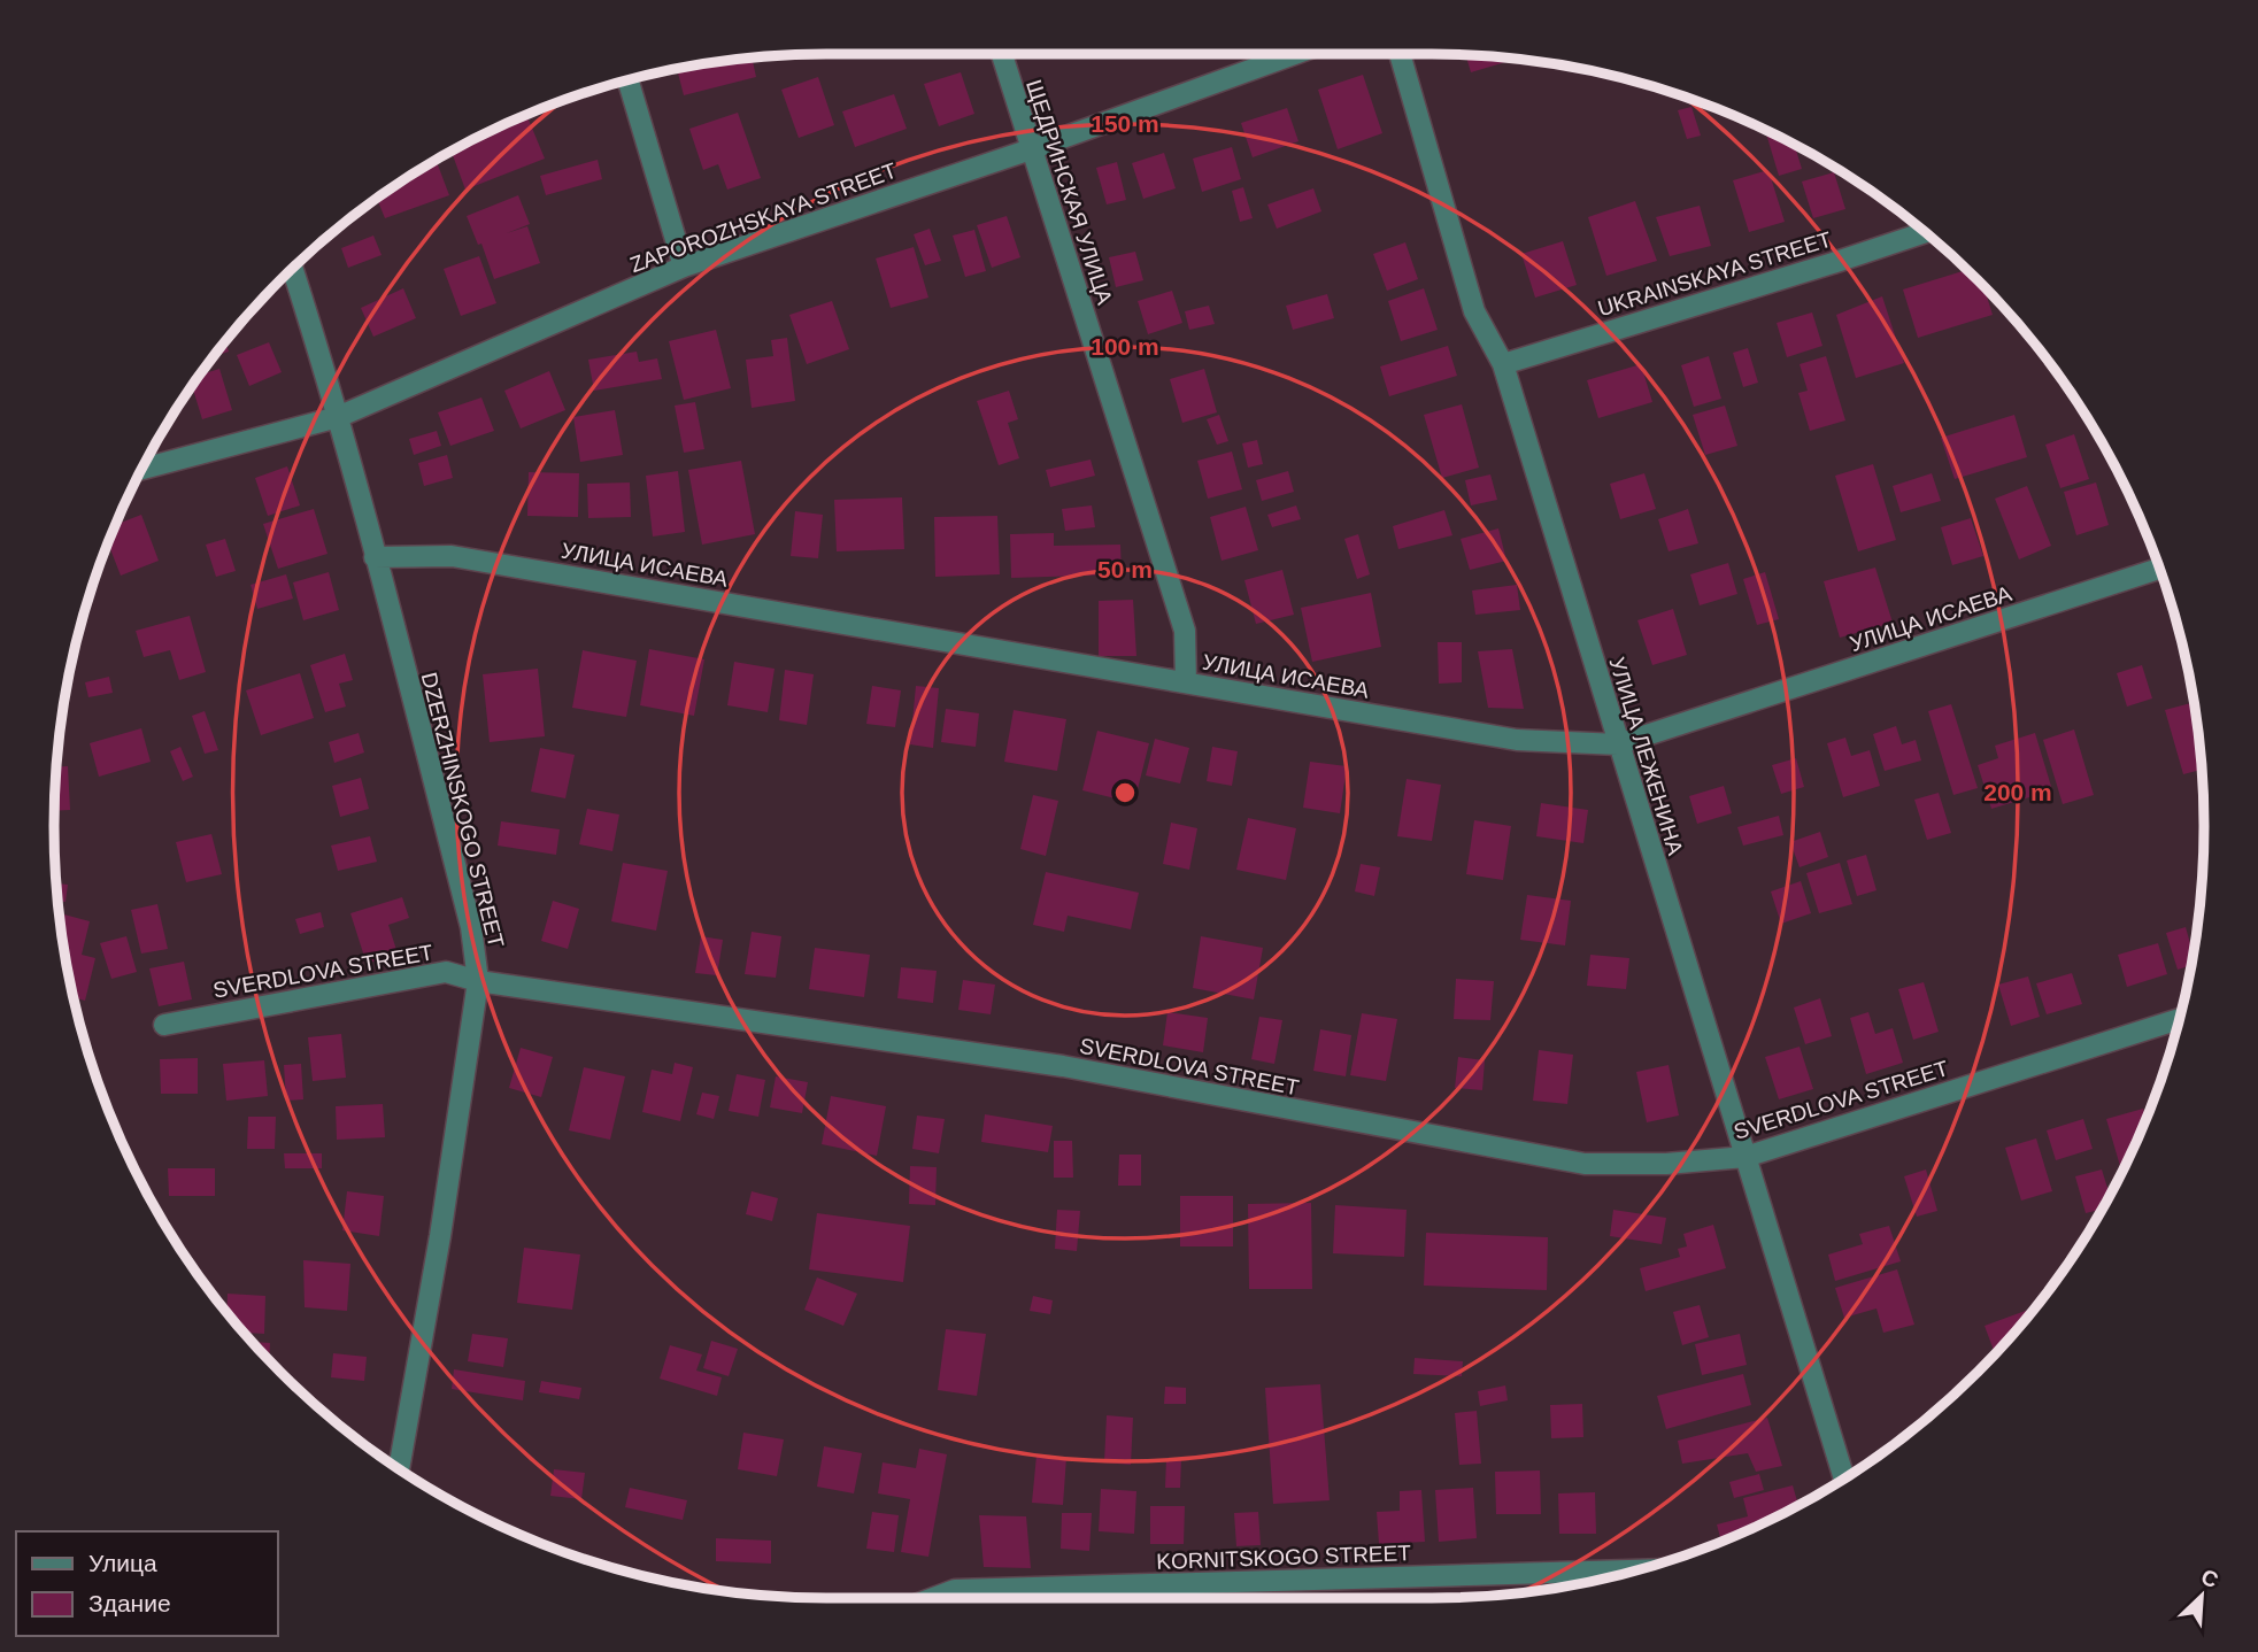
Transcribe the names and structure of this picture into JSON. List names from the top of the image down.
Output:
{
  "streets": {
    "street": [
      "ЩЕДРИНСКАЯ УЛИЦА",
      "ZAPOROZHSKAYA STREET",
      "UKRAINSKAYA STREET",
      "УЛИЦА ИСАЕВА",
      "УЛИЦА ЛЕЖЕНИНА",
      "DZERZHINSKOGO STREET",
      "SVERDLOVA STREET",
      "KORNITSKOGO STREET"
    ]
  },
  "crossings": [
    ["ЩЕДРИНСКАЯ УЛИЦА", "ZAPOROZHSKAYA STREET"],
    ["ЩЕДРИНСКАЯ УЛИЦА", "УЛИЦА ИСАЕВА"],
    ["ZAPOROZHSKAYA STREET", "DZERZHINSKOGO STREET"],
    ["UKRAINSKAYA STREET", "УЛИЦА ЛЕЖЕНИНА"],
    ["УЛИЦА ИСАЕВА", "УЛИЦА ЛЕЖЕНИНА"],
    ["УЛИЦА ИСАЕВА", "DZERZHINSKOGO STREET"],
    ["УЛИЦА ЛЕЖЕНИНА", "SVERDLOVA STREET"],
    ["DZERZHINSKOGO STREET", "SVERDLOVA STREET"]
  ],
  "legend": ["Улица", "Здание"],
  "north": "top right",
  "rings": [
    "150 m",
    "100 m",
    "50 m",
    "200 m"
  ]
}
